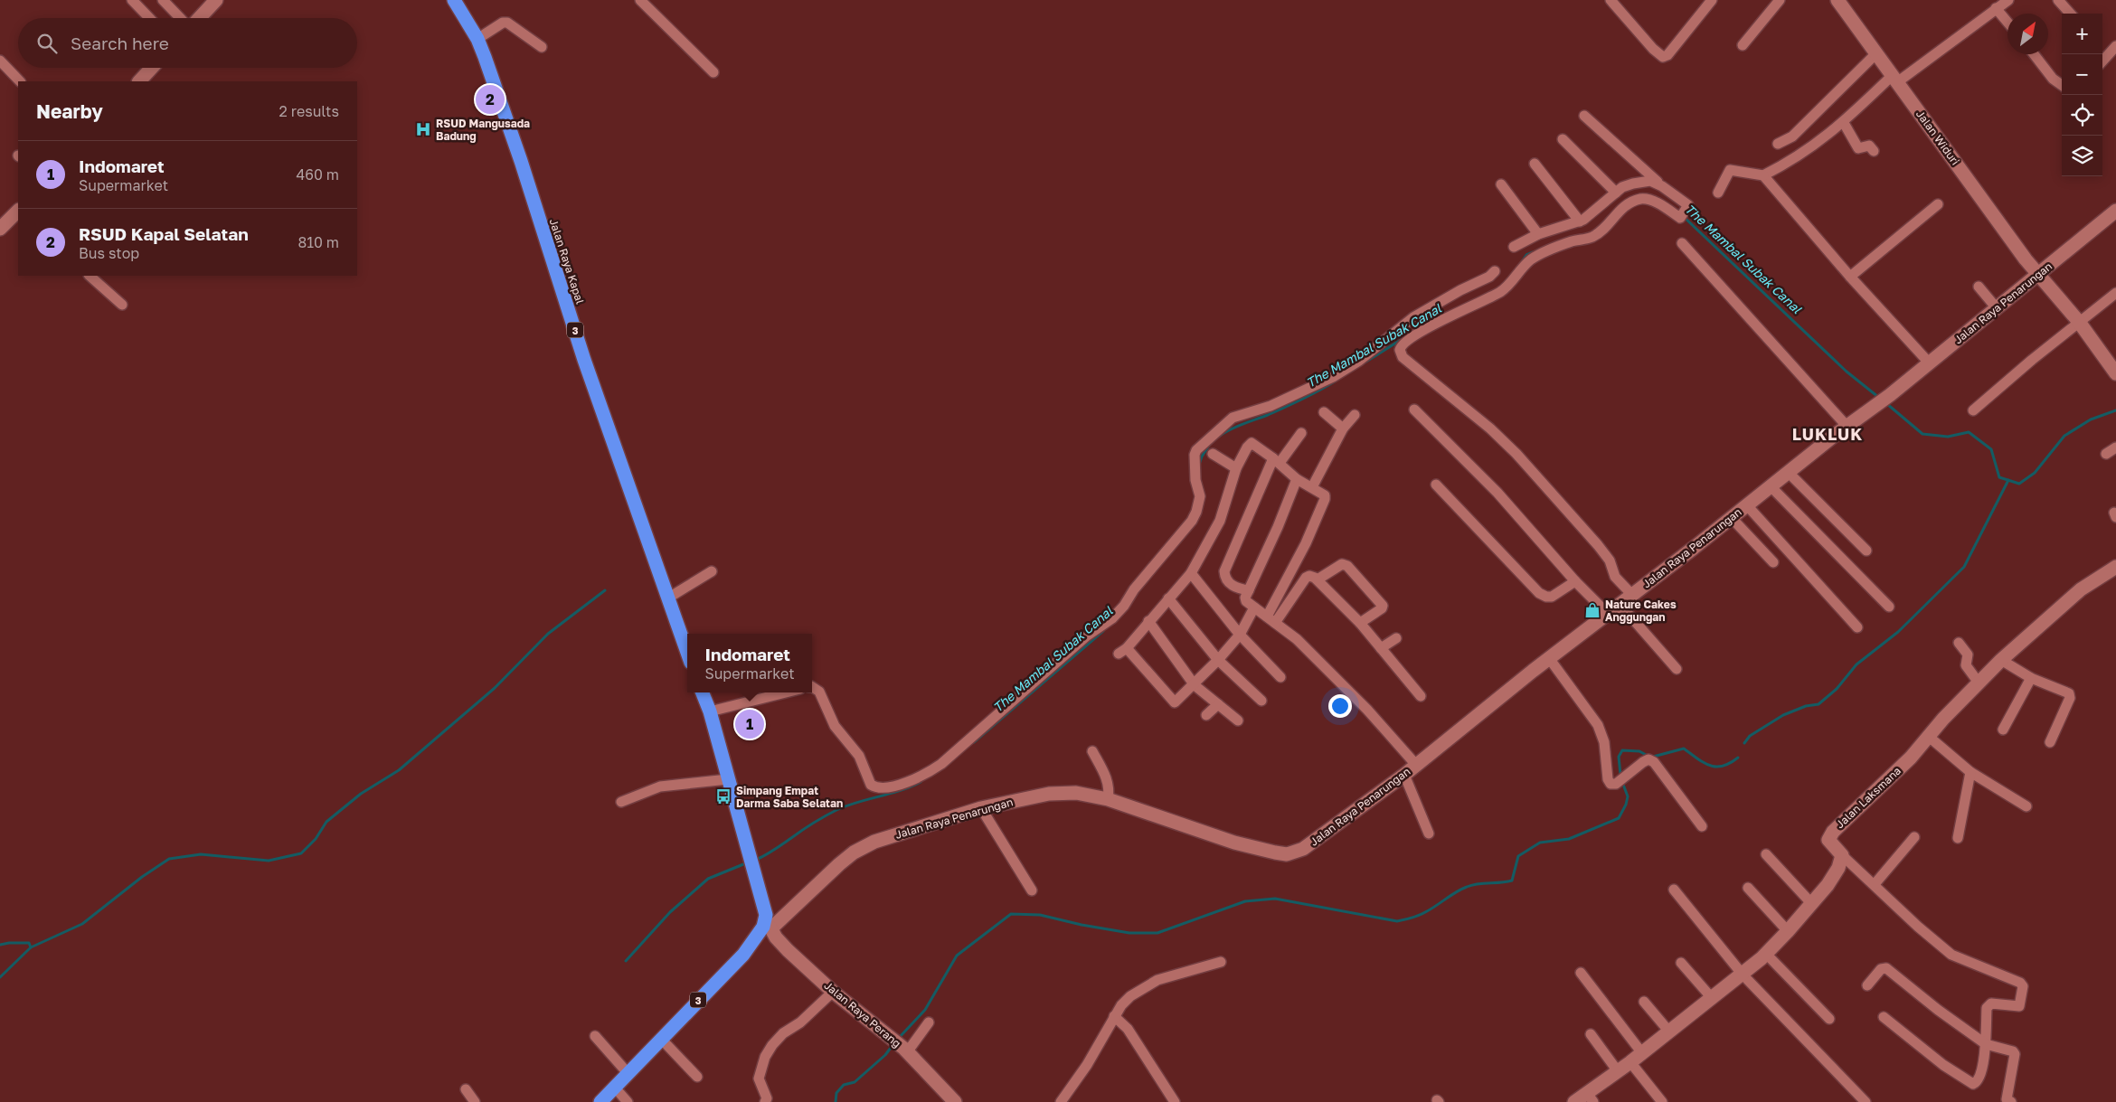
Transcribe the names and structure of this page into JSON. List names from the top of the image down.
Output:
{
  "streets": {
    "highway": ["Jalan Raya Kapal", "3"],
    "main road": [
      "Jalan Widuri",
      "Jalan Raya Penarungan",
      "Jalan Laksmana",
      "Jalan Raya Perang"
    ]
  },
  "crossings": [
    ["Jalan Widuri", "Jalan Raya Penarungan"],
    ["Jalan Raya Penarungan", "3"],
    ["Jalan Raya Penarungan", "Jalan Raya Perang"],
    ["3", "Jalan Raya Perang"]
  ],
  "districts": ["LUKLUK"],
  "water": ["The Mambal Subak Canal"],
  "places": {
    "hospital": ["RSUD Mangusada Badung"],
    "shop": ["Nature Cakes Anggungan"],
    "bus stop": ["Simpang Empat Darma Saba Selatan"]
  },
  "north": "top right",
  "page": {
    "map_buttons": ["+", "−"],
    "search": "Search here",
    "heading": ["Nearby", "2 results"],
    "pins": ["2", "1"],
    "list": [
      {
        "mark": "1",
        "name": "Indomaret",
        "note": "Supermarket",
        "value": "460 m"
      },
      {
        "mark": "2",
        "name": "RSUD Kapal Selatan",
        "note": "Bus stop",
        "value": "810 m"
      }
    ],
    "popup": ["Indomaret", "Supermarket"]
  }
}
